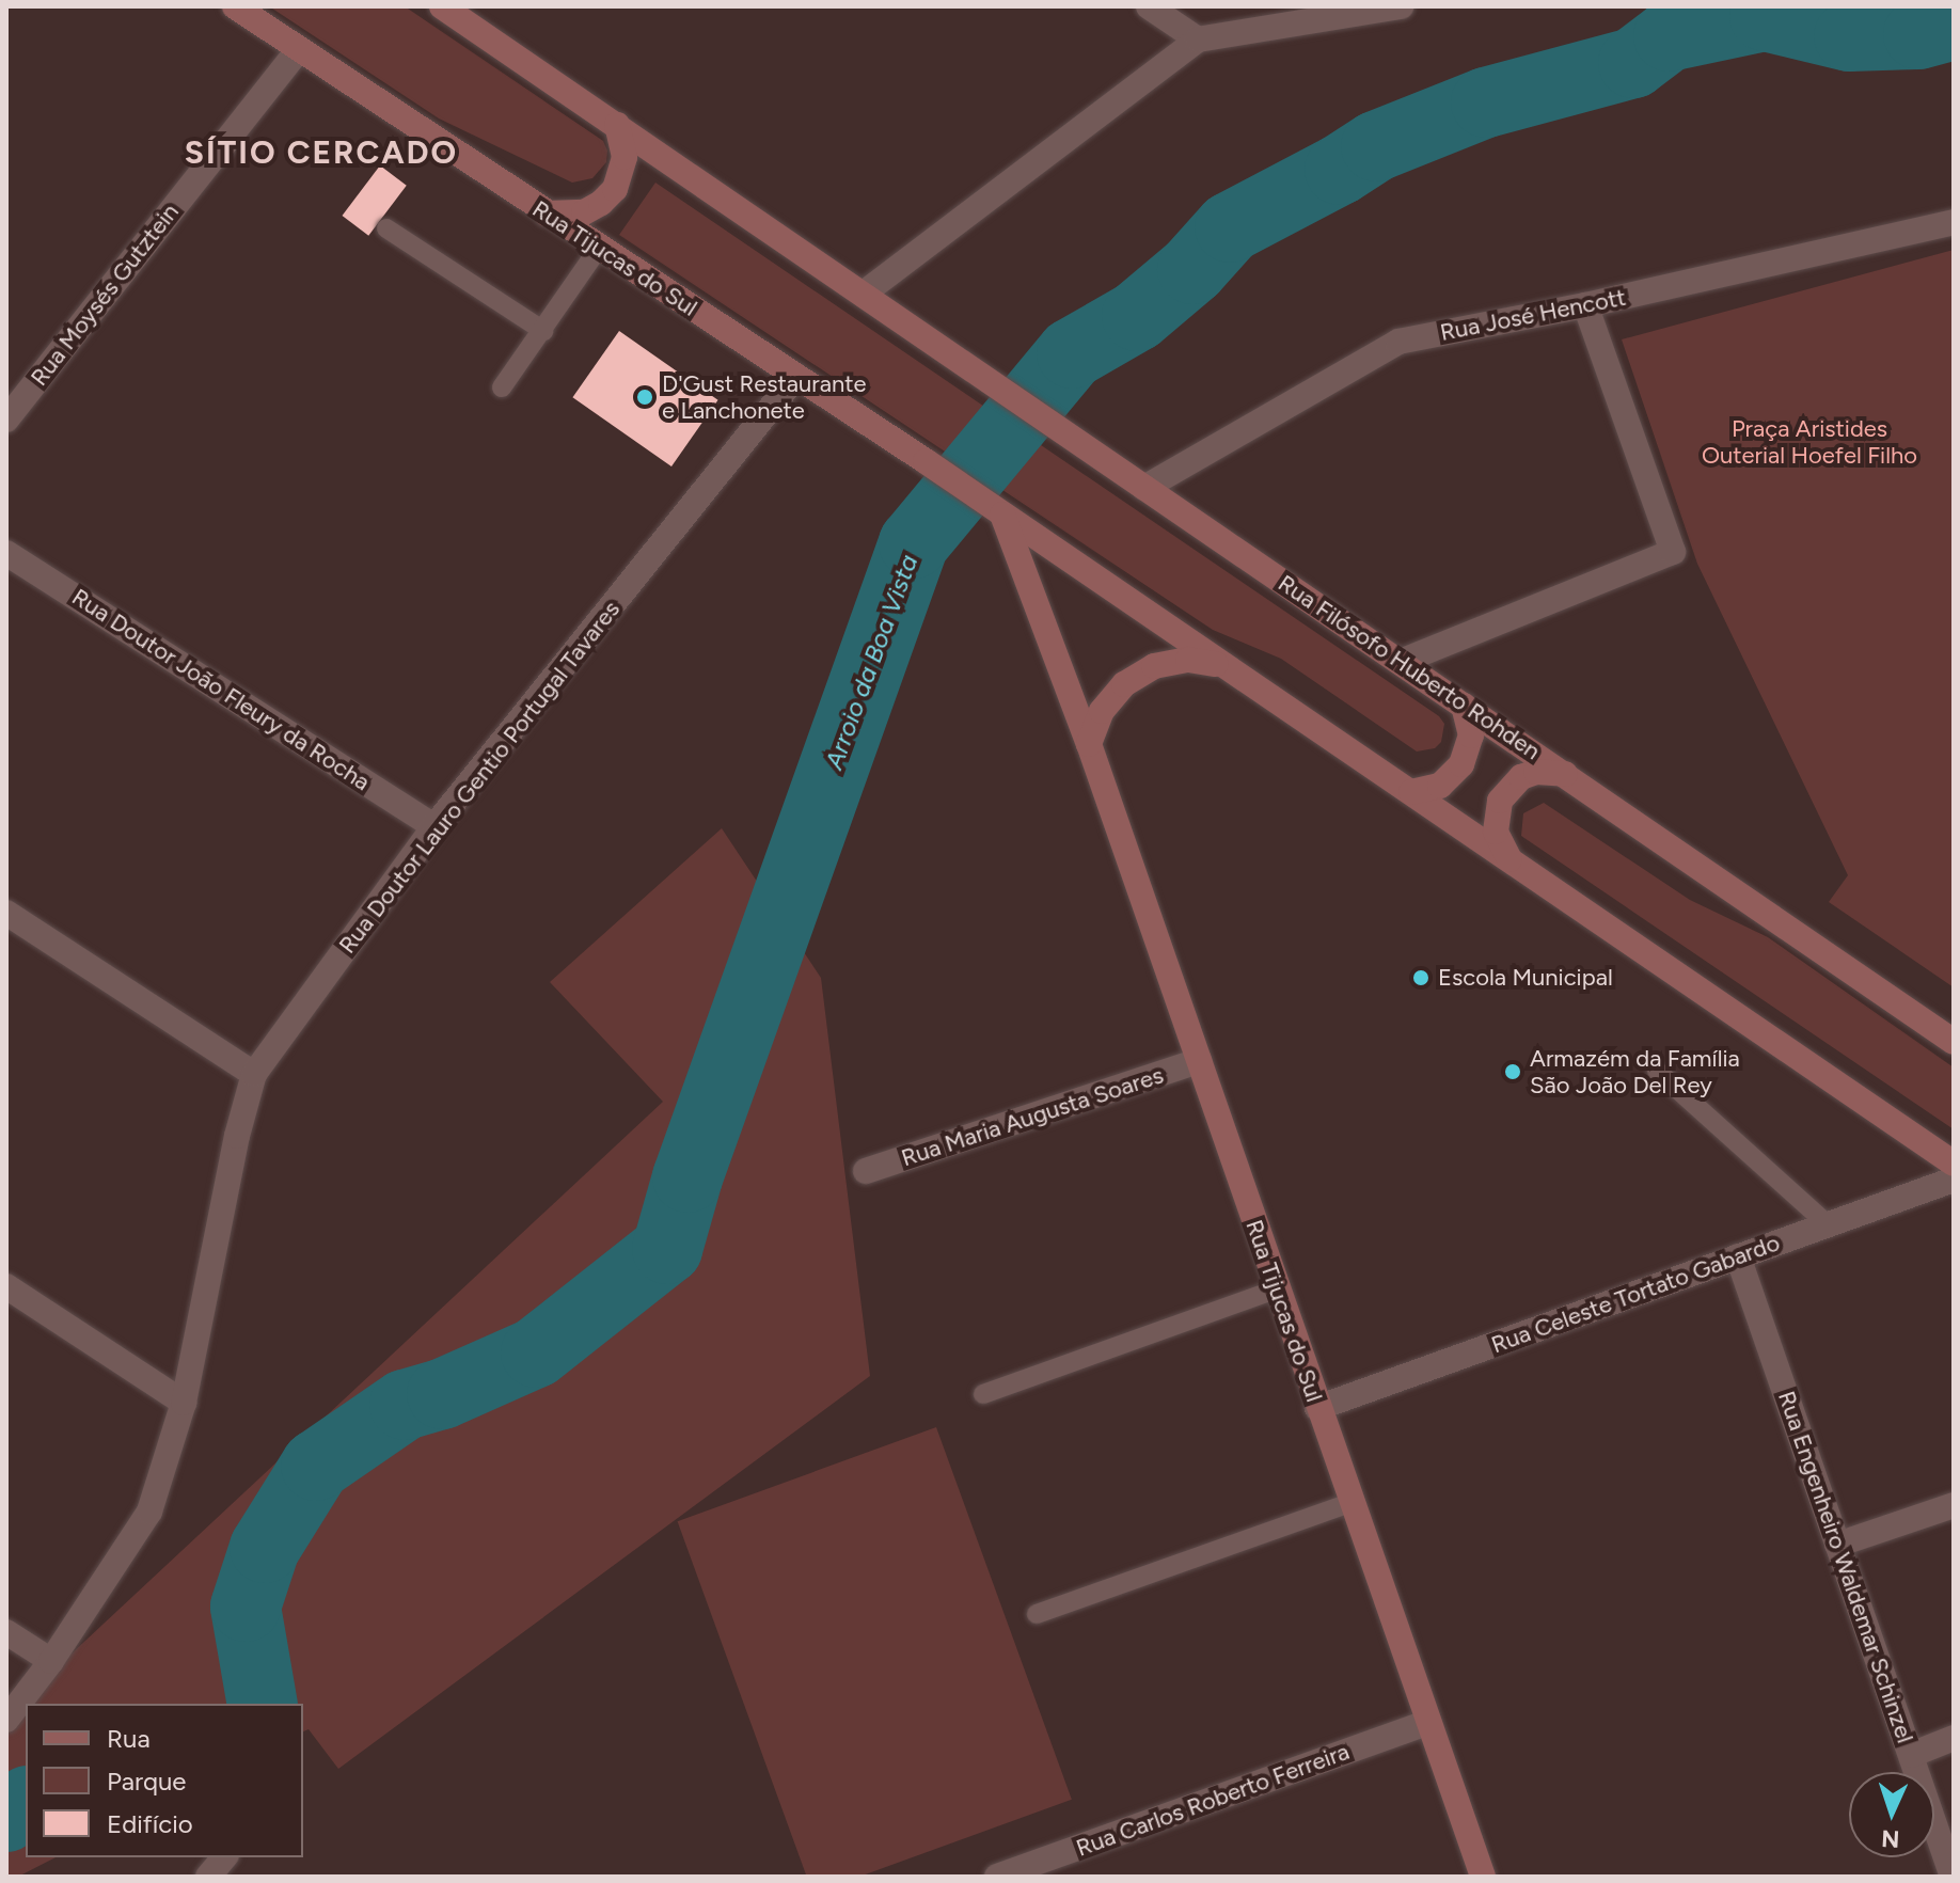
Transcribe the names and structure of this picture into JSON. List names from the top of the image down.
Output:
{
  "streets": {
    "main road": ["Rua Tijucas do Sul", "Rua Filósofo Huberto Rohden"],
    "street": [
      "Rua Moysés Gutztein",
      "Rua José Hencott",
      "Rua Doutor João Fleury da Rocha",
      "Rua Doutor Lauro Gentio Portugal Tavares",
      "Rua Maria Augusta Soares",
      "Rua Celeste Tortato Gabardo",
      "Rua Engenheiro Waldemar Schinzel",
      "Rua Carlos Roberto Ferreira"
    ]
  },
  "crossings": [
    ["Rua Tijucas do Sul", "Rua Moysés Gutztein"],
    ["Rua Tijucas do Sul", "Rua Doutor Lauro Gentio Portugal Tavares"],
    ["Rua Tijucas do Sul", "Rua Maria Augusta Soares"],
    ["Rua Tijucas do Sul", "Rua Celeste Tortato Gabardo"],
    ["Rua Tijucas do Sul", "Rua Carlos Roberto Ferreira"],
    ["Rua José Hencott", "Rua Filósofo Huberto Rohden"],
    ["Rua Doutor João Fleury da Rocha", "Rua Doutor Lauro Gentio Portugal Tavares"],
    ["Rua Celeste Tortato Gabardo", "Rua Engenheiro Waldemar Schinzel"]
  ],
  "districts": ["SÍTIO CERCADO"],
  "water": ["Arroio da Boa Vista"],
  "parks": ["Praça Aristides Outerial Hoefel Filho"],
  "places": ["D'Gust Restaurante e Lanchonete", "Escola Municipal", "Armazém da Família São João Del Rey"],
  "legend": ["Rua", "Parque", "Edifício"],
  "north": "bottom"
}
